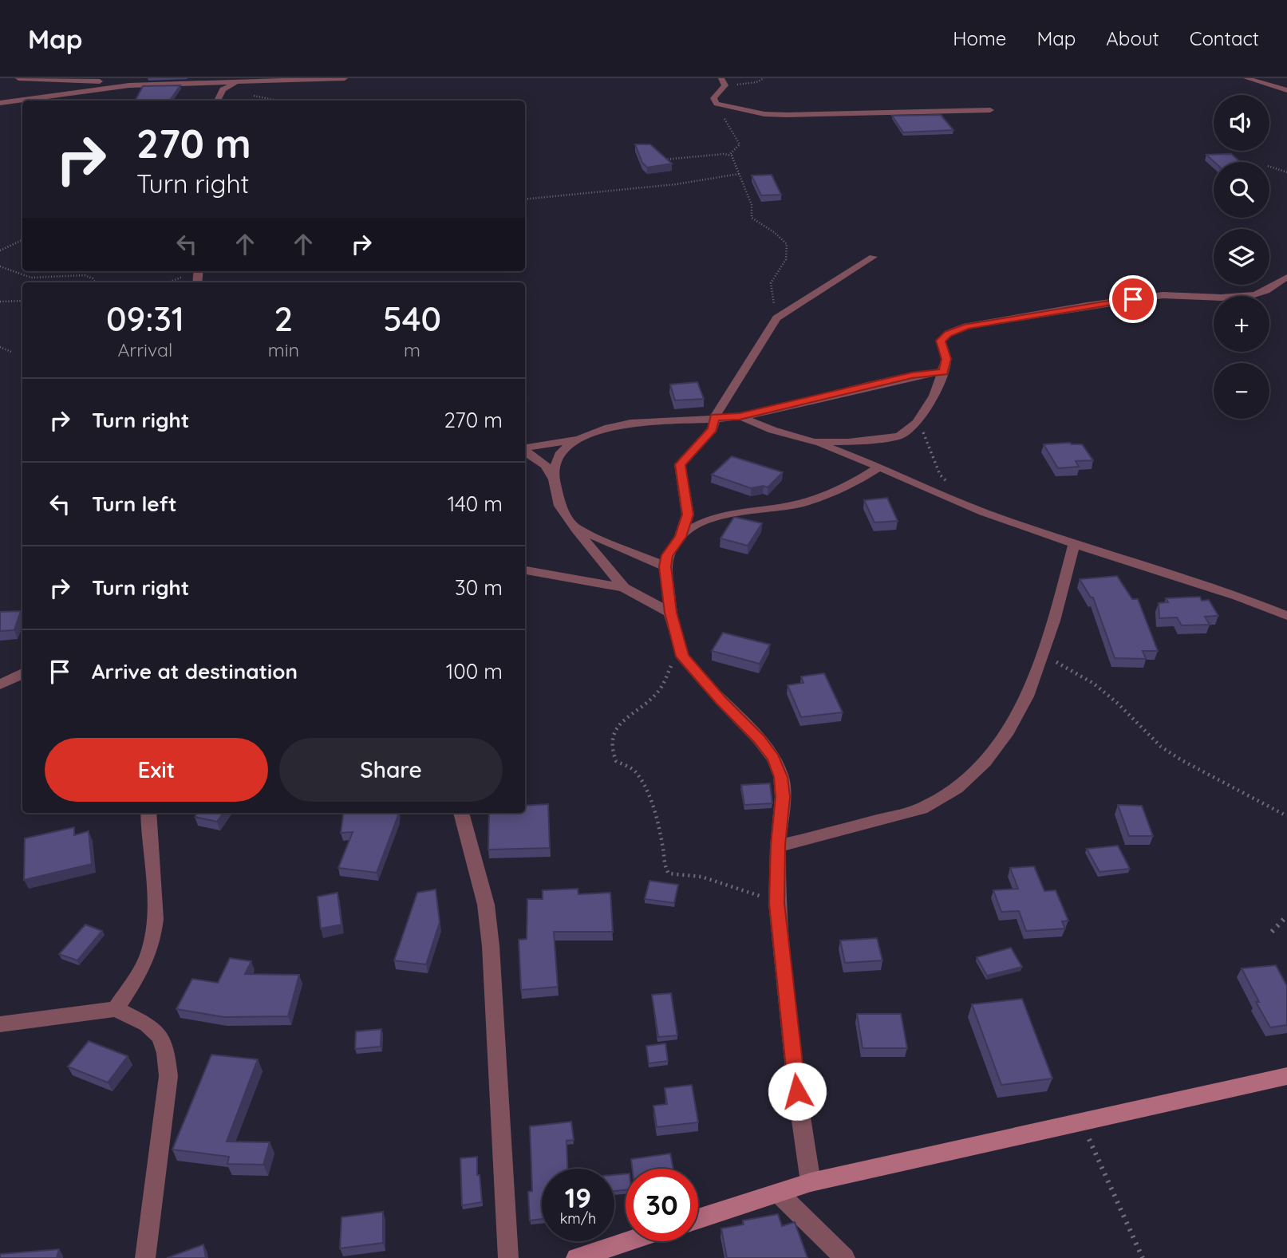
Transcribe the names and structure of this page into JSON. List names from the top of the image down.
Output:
{
  "page": {
    "header": "Map",
    "nav": [
      "Home",
      "Map",
      "About",
      "Contact"
    ],
    "map_buttons": ["+", "−"],
    "turn": ["270 m", "Turn right"],
    "eta": [
      "09:31",
      "Arrival",
      "2",
      "min",
      "540",
      "m"
    ],
    "list": [
      {
        "name": "Turn right",
        "value": "270 m"
      },
      {
        "name": "Turn left",
        "value": "140 m"
      },
      {
        "name": "Turn right",
        "value": "30 m"
      },
      {
        "name": "Arrive at destination",
        "value": "100 m"
      }
    ],
    "buttons": ["Exit", "Share"],
    "speed": "19 km/h",
    "limit": "30"
  }
}
